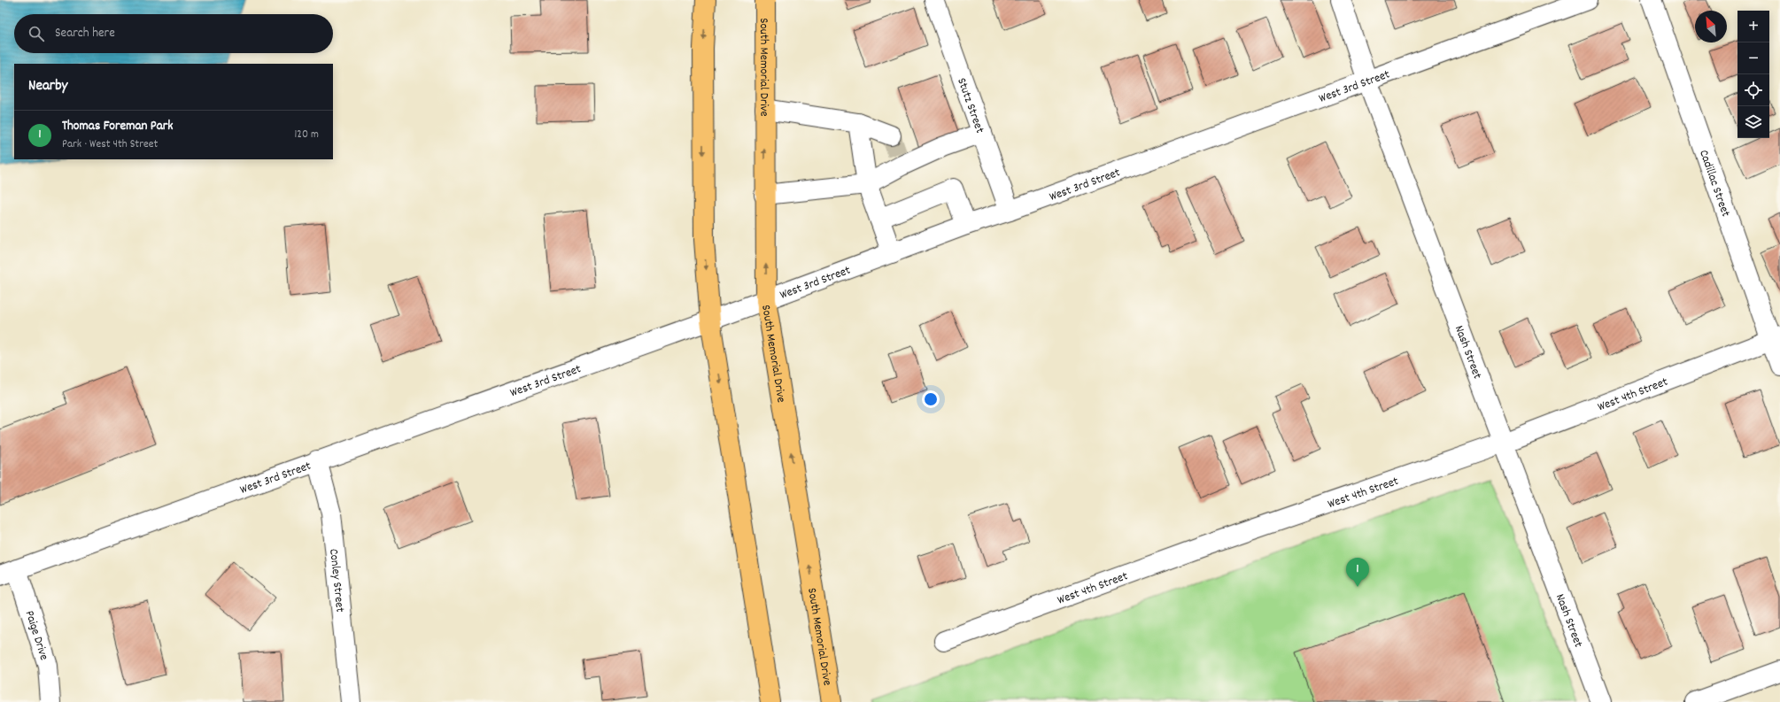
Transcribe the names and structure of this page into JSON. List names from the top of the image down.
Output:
{
  "streets": {
    "main road": ["South Memorial Drive"],
    "street": [
      "West 3rd Street",
      "Stutz Street",
      "Cadillac Street",
      "Nash Street",
      "West 4th Street",
      "Conley Street",
      "Paige Drive"
    ]
  },
  "crossings": [
    ["South Memorial Drive", "West 3rd Street"],
    ["West 3rd Street", "Stutz Street"],
    ["West 3rd Street", "Nash Street"],
    ["West 3rd Street", "Conley Street"],
    ["West 3rd Street", "Paige Drive"],
    ["Cadillac Street", "West 4th Street"],
    ["Nash Street", "West 4th Street"]
  ],
  "north": "top left",
  "page": {
    "map_buttons": ["+", "−"],
    "search": "Search here",
    "heading": "Nearby",
    "list": [
      {
        "mark": "1",
        "name": "Thomas Foreman Park",
        "note": "Park · West 4th Street",
        "value": "120 m"
      }
    ],
    "pins": "1"
  }
}
